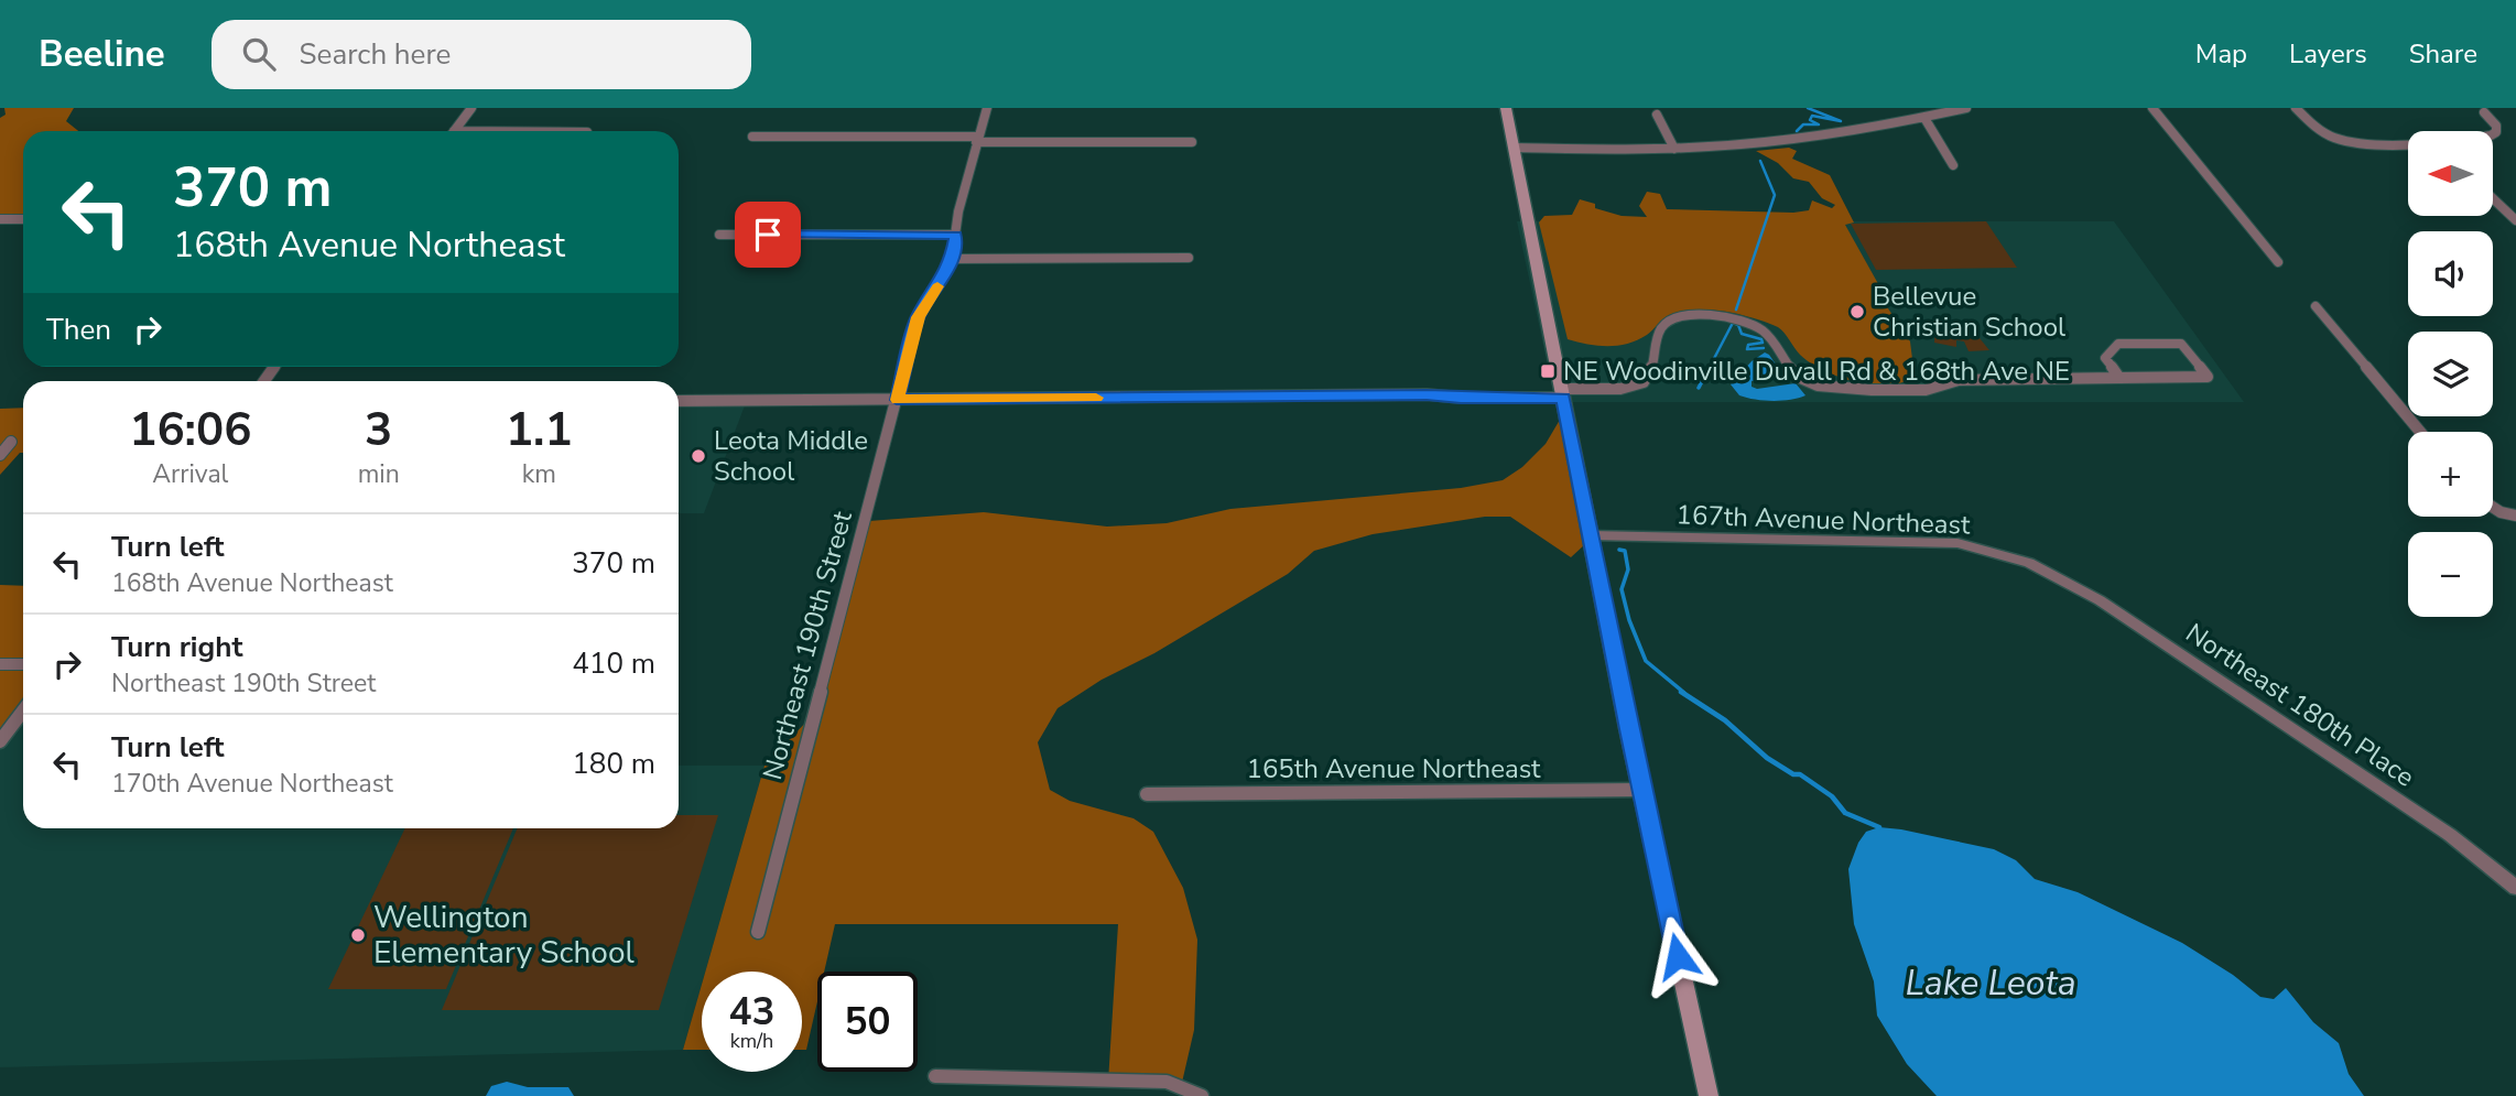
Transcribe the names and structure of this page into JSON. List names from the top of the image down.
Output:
{
  "streets": {
    "street": [
      "167th Avenue Northeast",
      "Northeast 190th Street",
      "Northeast 180th Place",
      "165th Avenue Northeast"
    ]
  },
  "crossings": [
    ["167th Avenue Northeast", "Northeast 180th Place"]
  ],
  "water": ["Lake Leota"],
  "places": {
    "other": ["Bellevue Christian School", "Leota Middle School", "Wellington Elementary School"],
    "transit": ["NE Woodinville Duvall Rd & 168th Ave NE"]
  },
  "north": "left",
  "page": {
    "header": "Beeline",
    "search": "Search here",
    "nav": ["Map", "Layers", "Share"],
    "map_buttons": ["+", "−"],
    "turn": ["370 m", "168th Avenue Northeast"],
    "then": "Then",
    "eta": [
      "16:06",
      "Arrival",
      "3",
      "min",
      "1.1",
      "km"
    ],
    "list": [
      {
        "name": "Turn left",
        "note": "168th Avenue Northeast",
        "value": "370 m"
      },
      {
        "name": "Turn right",
        "note": "Northeast 190th Street",
        "value": "410 m"
      },
      {
        "name": "Turn left",
        "note": "170th Avenue Northeast",
        "value": "180 m"
      }
    ],
    "speed": "43 km/h",
    "limit": "50"
  }
}
